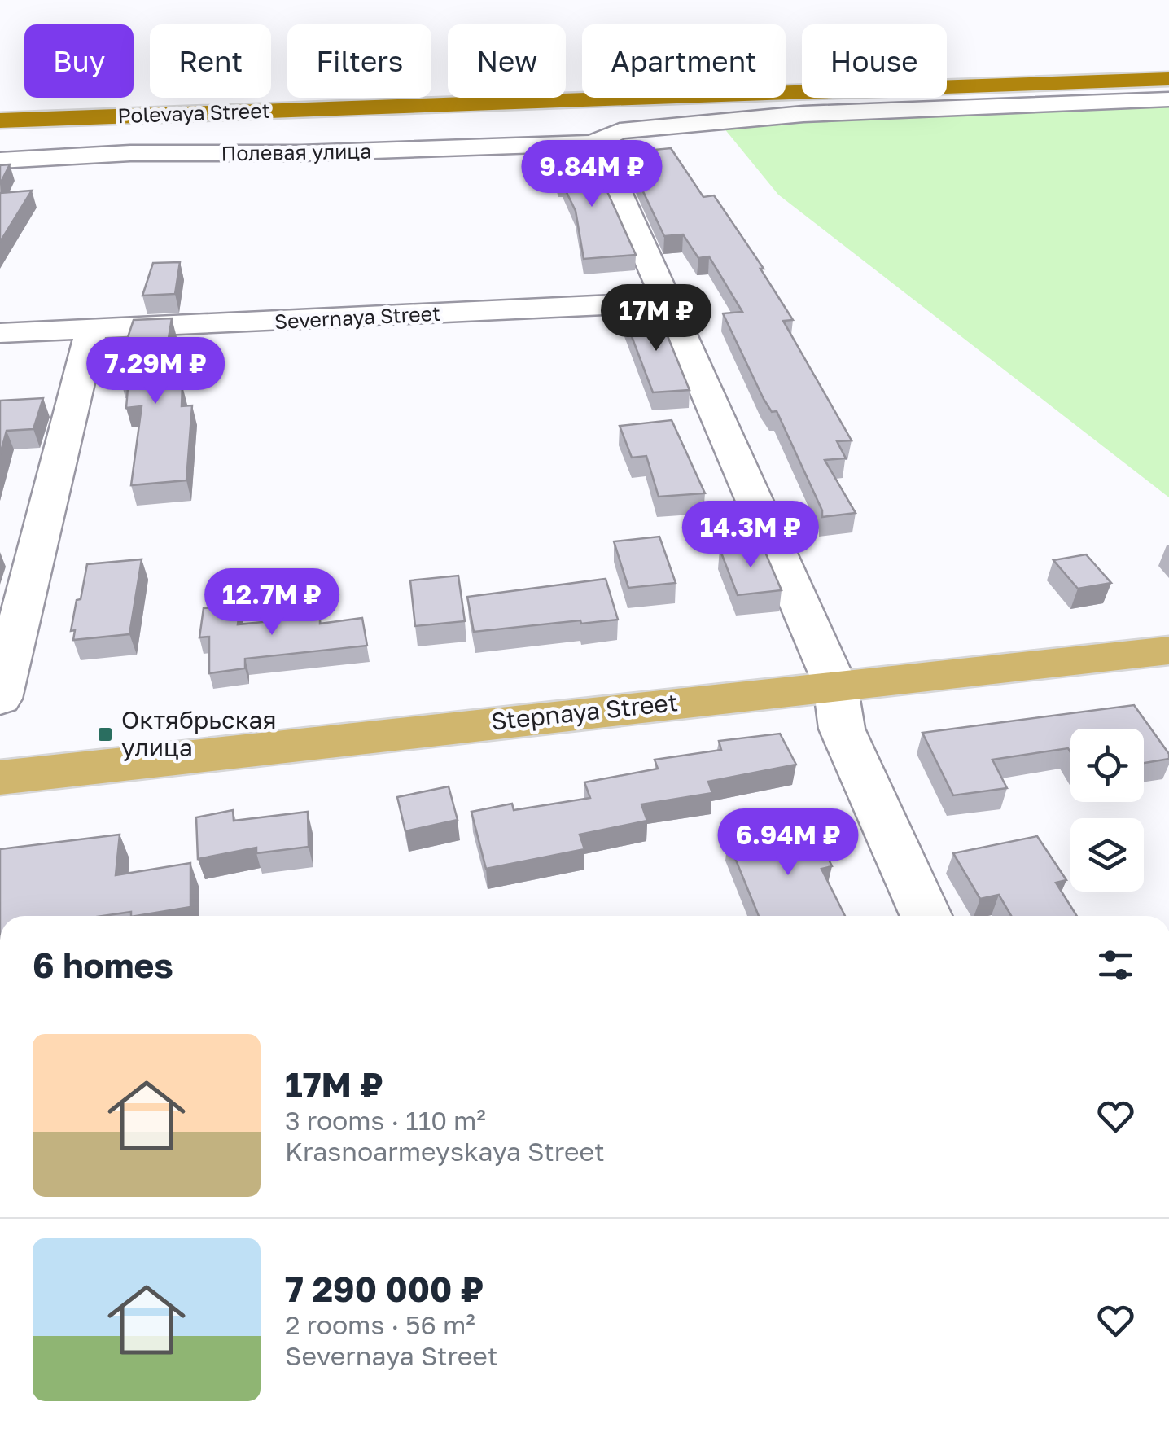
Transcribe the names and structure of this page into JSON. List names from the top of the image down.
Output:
{
  "streets": {
    "highway": ["Polevaya Street"],
    "main road": ["Stepnaya Street"],
    "street": ["Полевая улица", "Severnaya Street"]
  },
  "places": {
    "transit": ["Октябрьская улица"]
  },
  "page": {
    "chip": [
      "Buy",
      "Rent",
      "Filters",
      "New",
      "Apartment",
      "House"
    ],
    "price": [
      "9.84M ₽",
      "17M ₽",
      "7.29M ₽",
      "14.3M ₽",
      "12.7M ₽",
      "6.94M ₽"
    ],
    "heading": "6 homes",
    "list": [
      {
        "name": "17M ₽",
        "note": "3 rooms · 110 m² · Krasnoarmeyskaya Street"
      },
      {
        "name": "7 290 000 ₽",
        "note": "2 rooms · 56 m² · Severnaya Street"
      }
    ]
  }
}
